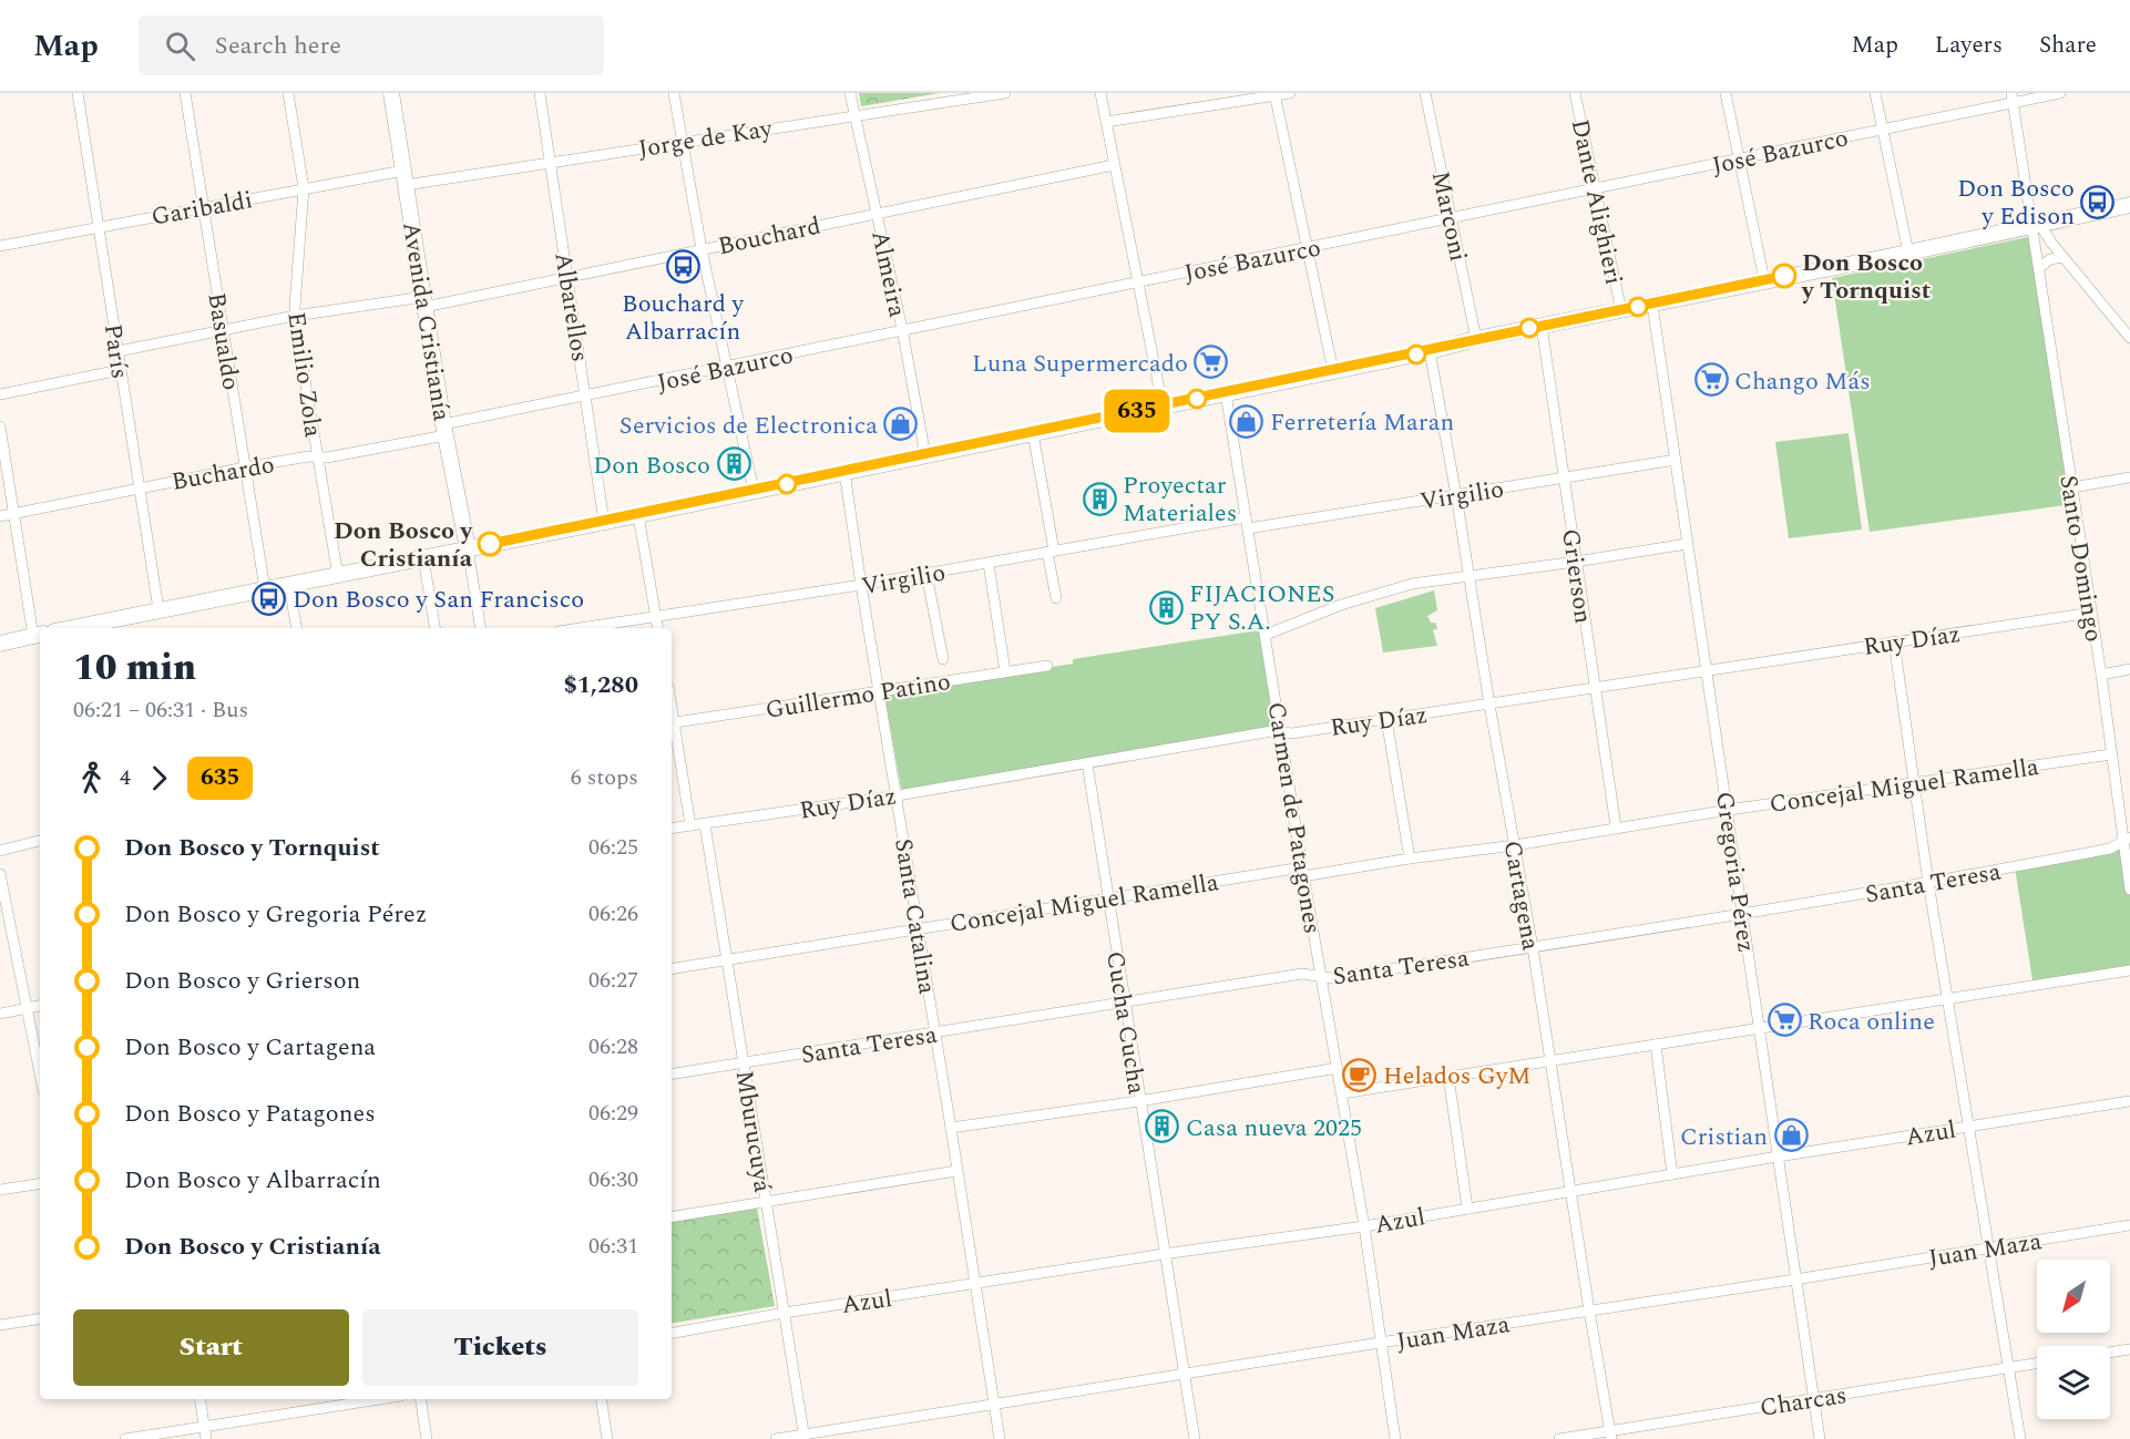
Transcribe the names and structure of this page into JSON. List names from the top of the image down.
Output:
{
  "streets": {
    "main road": ["Avenida Cristianía"],
    "street": [
      "Jorge de Kay",
      "José Bazurco",
      "Dante Alighieri",
      "Garibaldi",
      "Marconi",
      "Bouchard",
      "Almeira",
      "Albarellos",
      "Basualdo",
      "París",
      "Emilio Zola",
      "Buchardo",
      "Virgilio",
      "Santo Domingo",
      "Grierson",
      "Ruy Díaz",
      "Guillermo Patino",
      "Concejal Miguel Ramella",
      "Carmen de Patagones",
      "Gregoria Pérez",
      "Santa Teresa",
      "Cartagena",
      "Santa Catalina",
      "Cucha Cucha",
      "Mburucuyá",
      "Azul",
      "Juan Maza",
      "Charcas"
    ]
  },
  "crossings": [
    ["Jorge de Kay", "Garibaldi"],
    ["Jorge de Kay", "Almeira"],
    ["Jorge de Kay", "Albarellos"],
    ["Jorge de Kay", "Avenida Cristianía"],
    ["José Bazurco", "Dante Alighieri"],
    ["José Bazurco", "Marconi"],
    ["José Bazurco", "Almeira"],
    ["José Bazurco", "Albarellos"],
    ["José Bazurco", "Avenida Cristianía"],
    ["José Bazurco", "Buchardo"],
    ["José Bazurco", "Santo Domingo"],
    ["Garibaldi", "Avenida Cristianía"],
    ["Garibaldi", "Basualdo"],
    ["Garibaldi", "París"],
    ["Garibaldi", "Emilio Zola"],
    ["Bouchard", "Almeira"],
    ["Bouchard", "Albarellos"],
    ["Bouchard", "Avenida Cristianía"],
    ["Bouchard", "Basualdo"],
    ["Bouchard", "París"],
    ["Bouchard", "Emilio Zola"],
    ["Avenida Cristianía", "Buchardo"],
    ["Basualdo", "Buchardo"],
    ["París", "Buchardo"],
    ["Emilio Zola", "Buchardo"],
    ["Virgilio", "Grierson"],
    ["Virgilio", "Carmen de Patagones"],
    ["Virgilio", "Gregoria Pérez"],
    ["Virgilio", "Cartagena"],
    ["Virgilio", "Santa Catalina"],
    ["Santo Domingo", "Ruy Díaz"],
    ["Santo Domingo", "Concejal Miguel Ramella"],
    ["Santo Domingo", "Santa Teresa"],
    ["Grierson", "Ruy Díaz"],
    ["Grierson", "Concejal Miguel Ramella"],
    ["Ruy Díaz", "Carmen de Patagones"],
    ["Ruy Díaz", "Gregoria Pérez"],
    ["Ruy Díaz", "Cartagena"],
    ["Ruy Díaz", "Santa Catalina"],
    ["Ruy Díaz", "Cucha Cucha"],
    ["Ruy Díaz", "Mburucuyá"],
    ["Guillermo Patino", "Santa Catalina"],
    ["Concejal Miguel Ramella", "Carmen de Patagones"],
    ["Concejal Miguel Ramella", "Gregoria Pérez"],
    ["Concejal Miguel Ramella", "Cartagena"],
    ["Concejal Miguel Ramella", "Santa Catalina"],
    ["Concejal Miguel Ramella", "Cucha Cucha"],
    ["Concejal Miguel Ramella", "Mburucuyá"],
    ["Carmen de Patagones", "Santa Teresa"],
    ["Carmen de Patagones", "Azul"],
    ["Carmen de Patagones", "Juan Maza"],
    ["Gregoria Pérez", "Santa Teresa"],
    ["Gregoria Pérez", "Azul"],
    ["Gregoria Pérez", "Juan Maza"],
    ["Gregoria Pérez", "Charcas"],
    ["Santa Teresa", "Cartagena"],
    ["Santa Teresa", "Santa Catalina"],
    ["Santa Teresa", "Cucha Cucha"],
    ["Santa Teresa", "Mburucuyá"],
    ["Cartagena", "Azul"],
    ["Cartagena", "Juan Maza"],
    ["Cartagena", "Charcas"],
    ["Santa Catalina", "Azul"],
    ["Santa Catalina", "Juan Maza"],
    ["Cucha Cucha", "Azul"],
    ["Cucha Cucha", "Juan Maza"],
    ["Mburucuyá", "Azul"],
    ["Mburucuyá", "Juan Maza"]
  ],
  "places": {
    "bus stop": ["Don Bosco y Edison", "Bouchard y Albarracín", "Don Bosco y San Francisco"],
    "other": ["Don Bosco y Tornquist", "Don Bosco y Cristianía"],
    "supermarket": ["Luna Supermercado", "Chango Más", "Roca online"],
    "shop": ["Ferretería Maran", "Servicios de Electronica", "Cristian"],
    "building": [
      "Don Bosco",
      "Proyectar Materiales",
      "FIJACIONES PY S.A.",
      "Casa nueva 2025"
    ],
    "cafe": ["Helados GyM"]
  },
  "lines": ["bus line 635"],
  "north": "bottom left",
  "page": {
    "header": "Map",
    "search": "Search here",
    "nav": ["Map", "Layers", "Share"],
    "on_map": "635",
    "heading": ["10 min", "06:21 – 06:31 · Bus", "$1,280"],
    "legs": ["4", "635", "6 stops"],
    "list": [
      {
        "name": "Don Bosco y Tornquist",
        "value": "06:25"
      },
      {
        "name": "Don Bosco y Gregoria Pérez",
        "value": "06:26"
      },
      {
        "name": "Don Bosco y Grierson",
        "value": "06:27"
      },
      {
        "name": "Don Bosco y Cartagena",
        "value": "06:28"
      },
      {
        "name": "Don Bosco y Patagones",
        "value": "06:29"
      },
      {
        "name": "Don Bosco y Albarracín",
        "value": "06:30"
      },
      {
        "name": "Don Bosco y Cristianía",
        "value": "06:31"
      }
    ],
    "buttons": ["Start", "Tickets"]
  }
}
